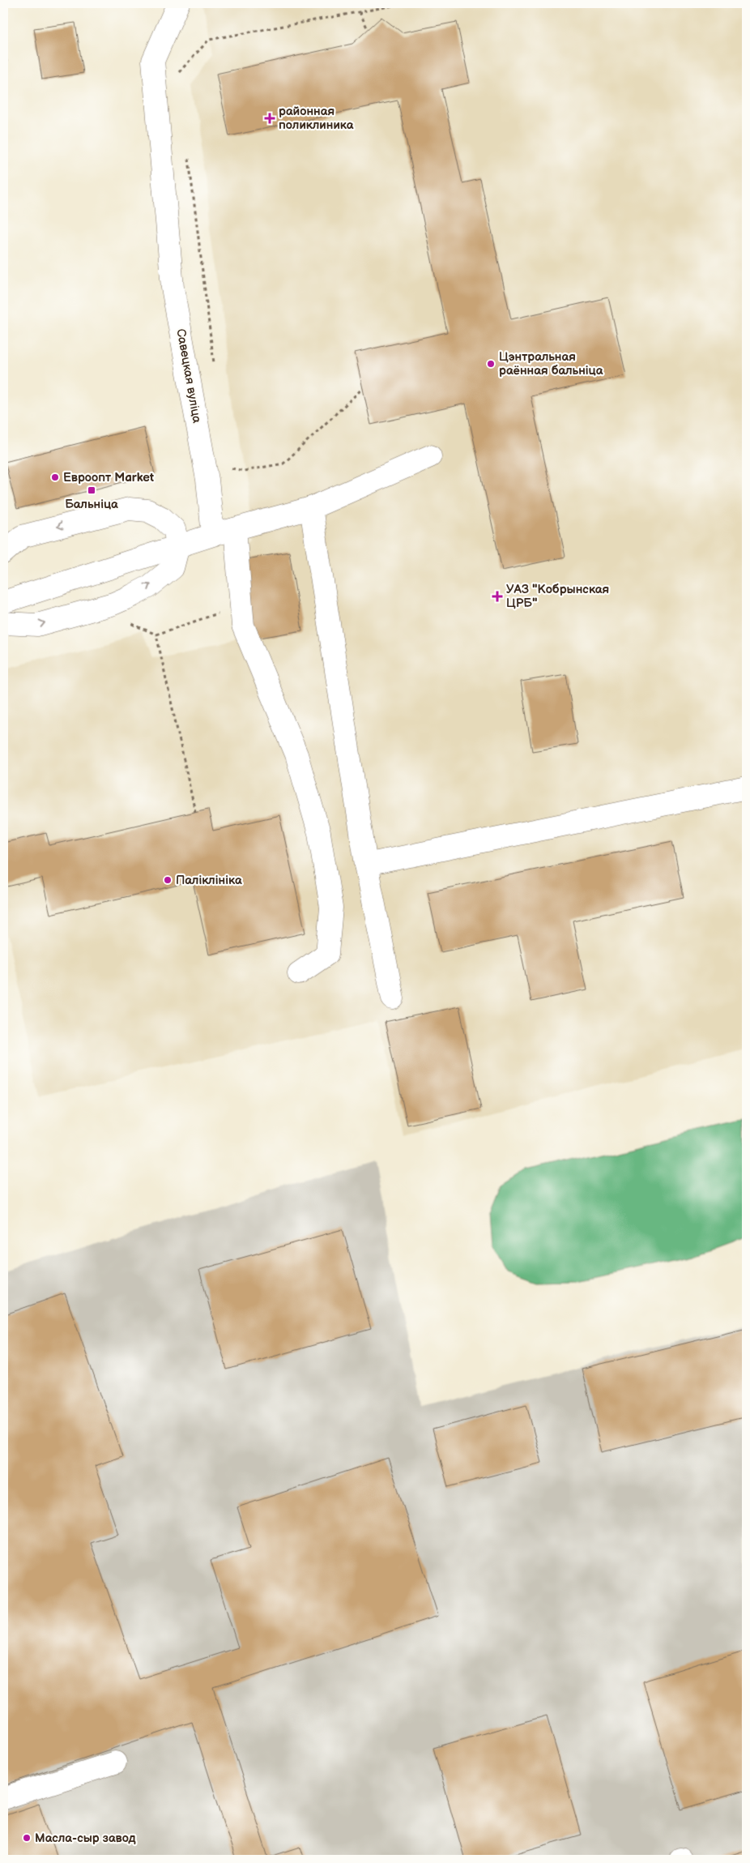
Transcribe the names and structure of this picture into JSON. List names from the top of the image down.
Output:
{
  "streets": {
    "street": ["Савецкая вуліца"]
  },
  "places": {
    "health": ["районная поликлиника", "УАЗ \"Кобрынская ЦРБ\""],
    "other": [
      "Цэнтральная раённая бальніца",
      "Евроопт Market",
      "Паліклініка",
      "Масла-сыр завод"
    ],
    "transit": ["Бальніца"]
  }
}
